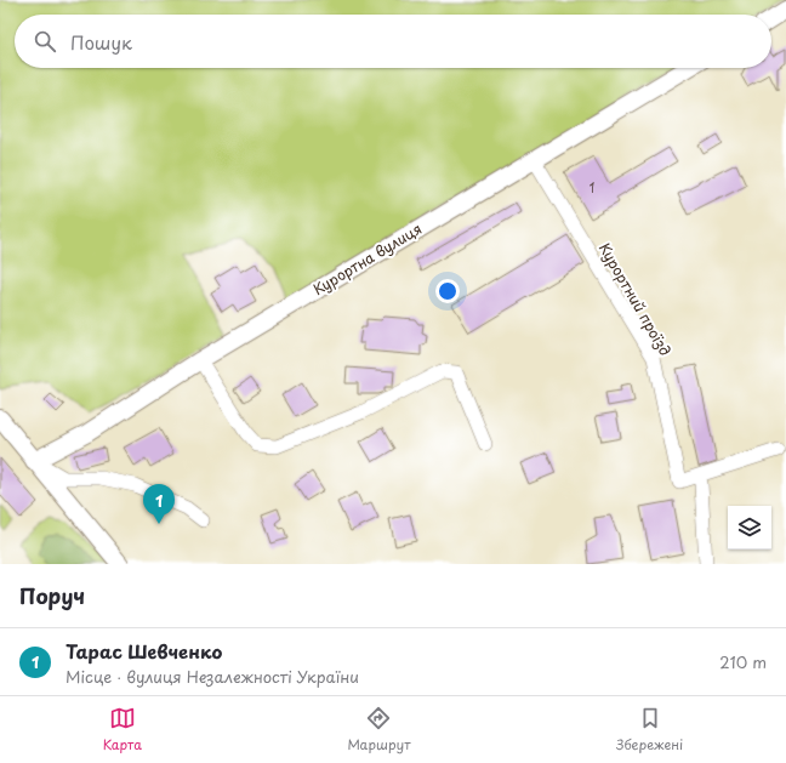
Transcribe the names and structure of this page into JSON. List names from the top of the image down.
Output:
{
  "streets": {
    "main road": ["Курортна вулиця"],
    "street": ["Курортний проїзд"]
  },
  "crossings": [
    ["Курортна вулиця", "Курортний проїзд"]
  ],
  "house_numbers": ["1"],
  "page": {
    "search": "Пошук",
    "pins": "1",
    "heading": "Поруч",
    "list": [
      {
        "mark": "1",
        "name": "Тарас Шевченко",
        "note": "Місце · вулиця Незалежності України",
        "value": "210 m"
      }
    ],
    "nav": ["Карта", "Маршрут", "Збережені"]
  }
}
